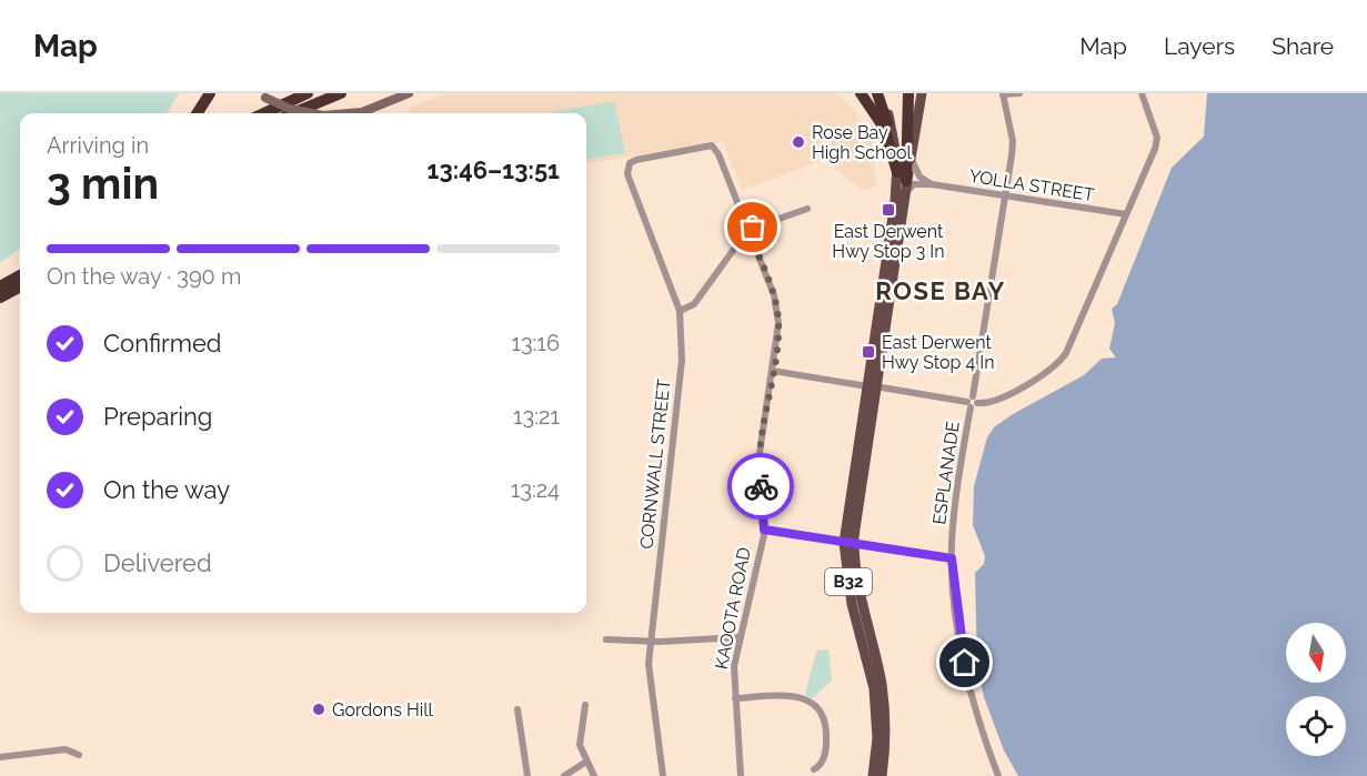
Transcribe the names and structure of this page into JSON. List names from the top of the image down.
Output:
{
  "streets": {
    "highway": ["B32"],
    "street": [
      "YOLLA STREET",
      "CORNWALL STREET",
      "ESPLANADE",
      "KAOOTA ROAD"
    ]
  },
  "crossings": [
    ["YOLLA STREET", "ESPLANADE"],
    ["CORNWALL STREET", "KAOOTA ROAD"]
  ],
  "districts": ["ROSE BAY"],
  "places": {
    "other": ["Rose Bay High School", "Gordons Hill"],
    "transit": ["East Derwent Hwy Stop 3 In", "East Derwent Hwy Stop 4 In"]
  },
  "north": "bottom",
  "page": {
    "header": "Map",
    "nav": ["Map", "Layers", "Share"],
    "heading": ["3 min", "Arriving in", "13:46–13:51"],
    "bar": "On the way · 390 m",
    "list": [
      ["Confirmed", "13:16"],
      ["Preparing", "13:21"],
      ["On the way", "13:24"],
      "Delivered"
    ]
  }
}
